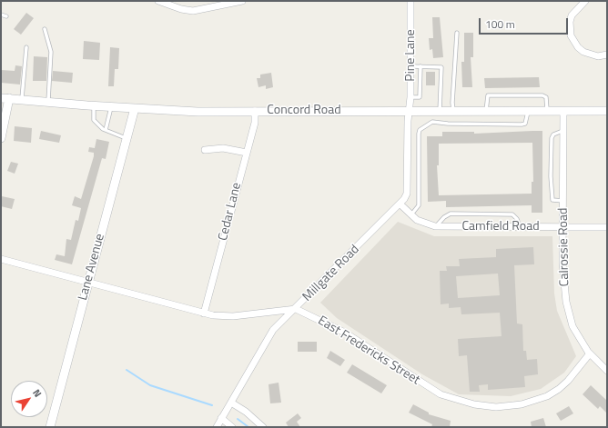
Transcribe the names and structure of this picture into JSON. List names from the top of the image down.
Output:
{
  "streets": {
    "street": [
      "Pine Lane",
      "Concord Road",
      "Cedar Lane",
      "Camfield Road",
      "Calrossie Road",
      "Lane Avenue",
      "Millgate Road",
      "East Fredericks Street"
    ]
  },
  "crossings": [
    ["Pine Lane", "Concord Road"],
    ["Pine Lane", "Millgate Road"],
    ["Concord Road", "Cedar Lane"],
    ["Concord Road", "Calrossie Road"],
    ["Concord Road", "Lane Avenue"],
    ["Concord Road", "Millgate Road"],
    ["Camfield Road", "Calrossie Road"],
    ["Camfield Road", "Millgate Road"],
    ["Calrossie Road", "East Fredericks Street"],
    ["Millgate Road", "East Fredericks Street"]
  ],
  "scale_bar": "100 m",
  "north": "top right"
}
